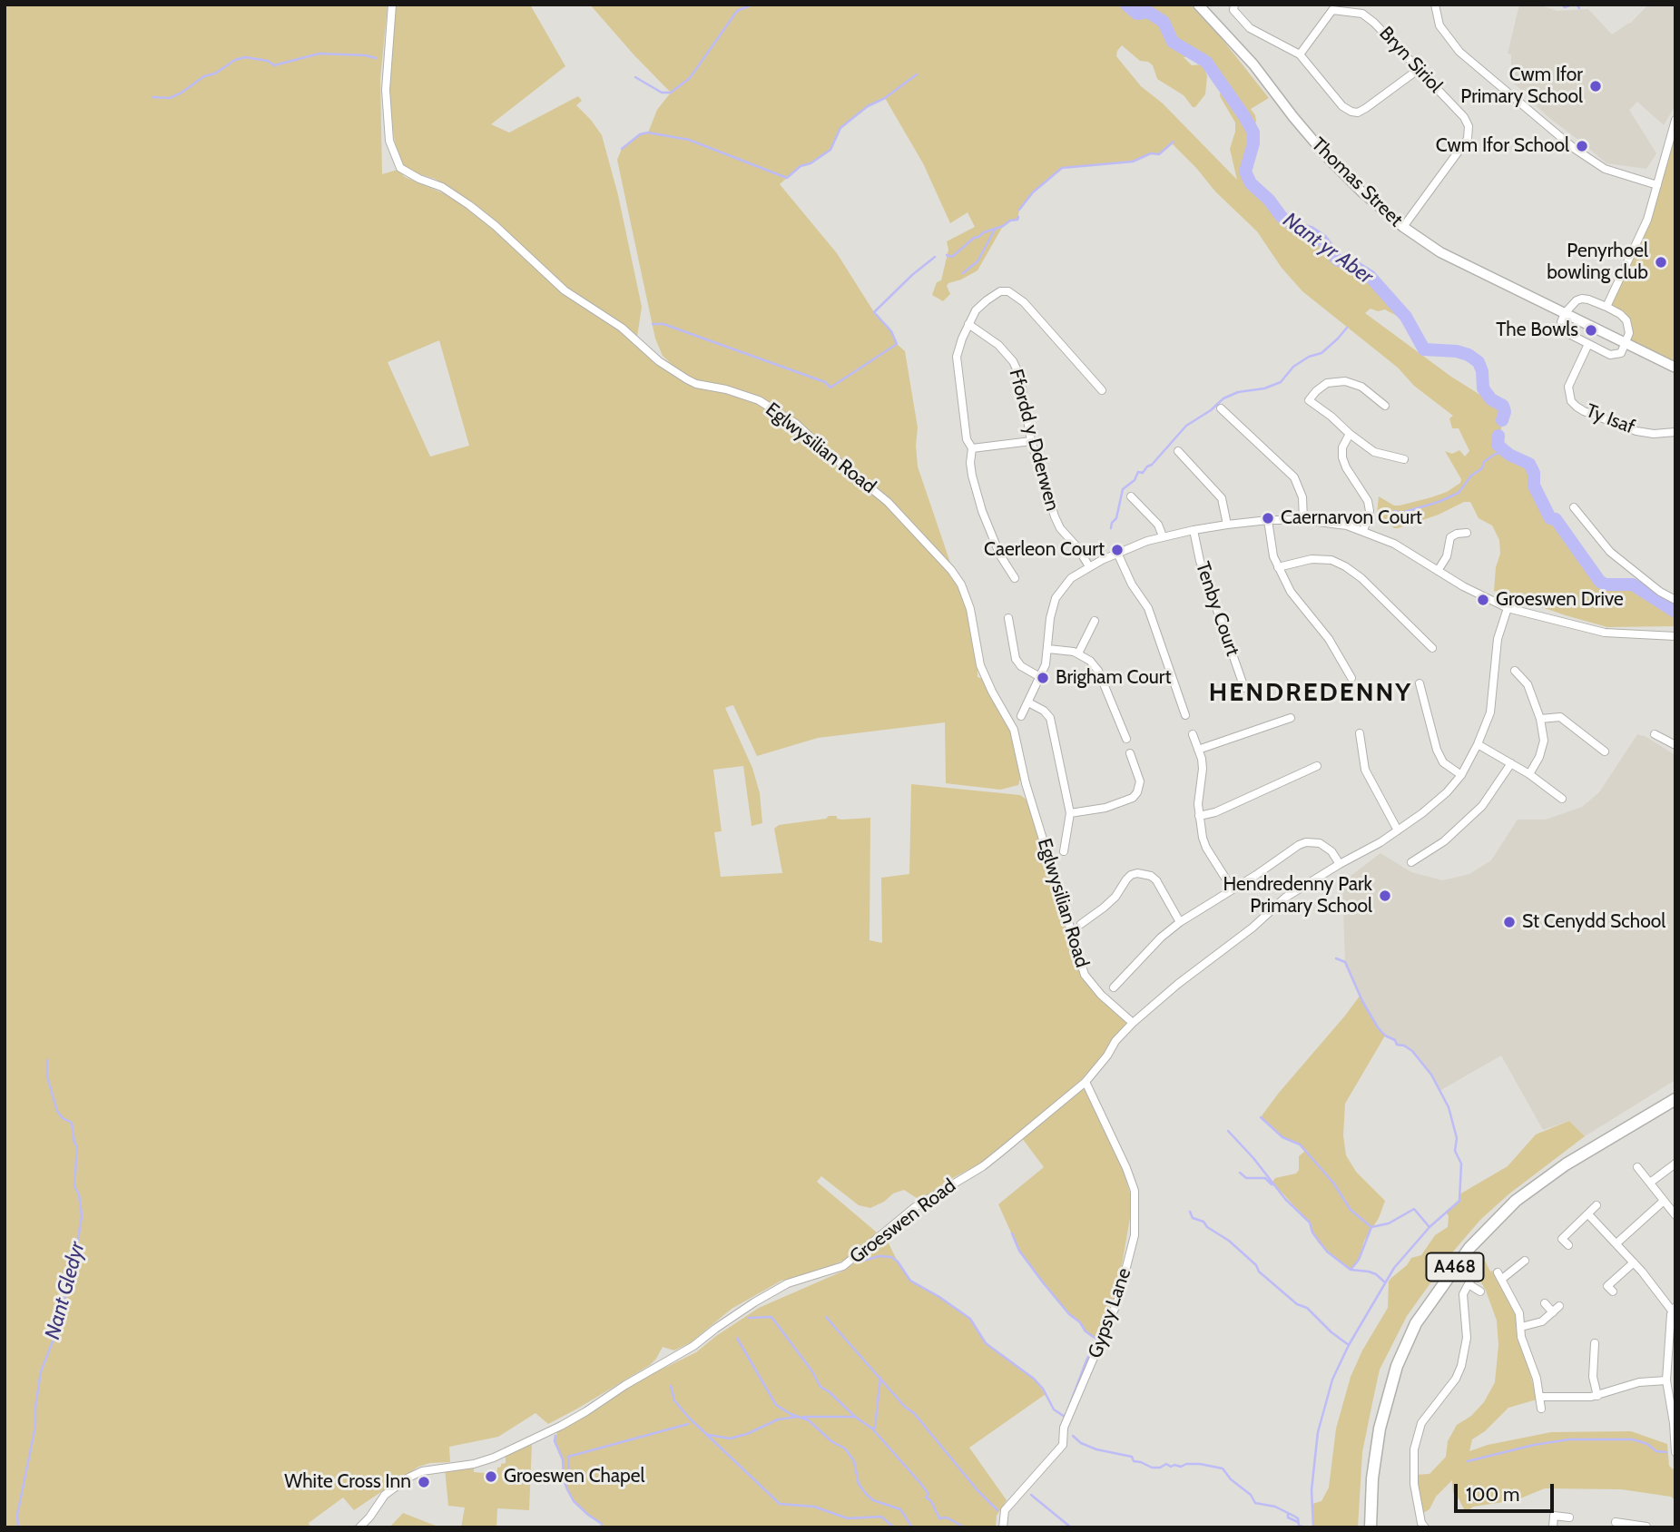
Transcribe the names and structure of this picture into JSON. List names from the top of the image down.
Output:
{
  "streets": {
    "main road": ["Thomas Street", "A468"],
    "street": [
      "Bryn Siriol",
      "Ty Isaf",
      "Ffordd y Dderwen",
      "Eglwysilian Road",
      "Tenby Court",
      "Groeswen Road",
      "Gypsy Lane"
    ]
  },
  "crossings": [
    ["Bryn Siriol", "Thomas Street"],
    ["Eglwysilian Road", "Groeswen Road"],
    ["Groeswen Road", "Gypsy Lane"]
  ],
  "districts": ["HENDREDENNY"],
  "water": ["Nant yr Aber", "Nant Gledyr"],
  "places": [
    "Cwm Ifor Primary School",
    "Cwm Ifor School",
    "Penyrhoel bowling club",
    "The Bowls",
    "Caernarvon Court",
    "Caerleon Court",
    "Groeswen Drive",
    "Brigham Court",
    "Hendredenny Park Primary School",
    "St Cenydd School",
    "Groeswen Chapel",
    "White Cross Inn"
  ],
  "scale_bar": "100 m"
}
